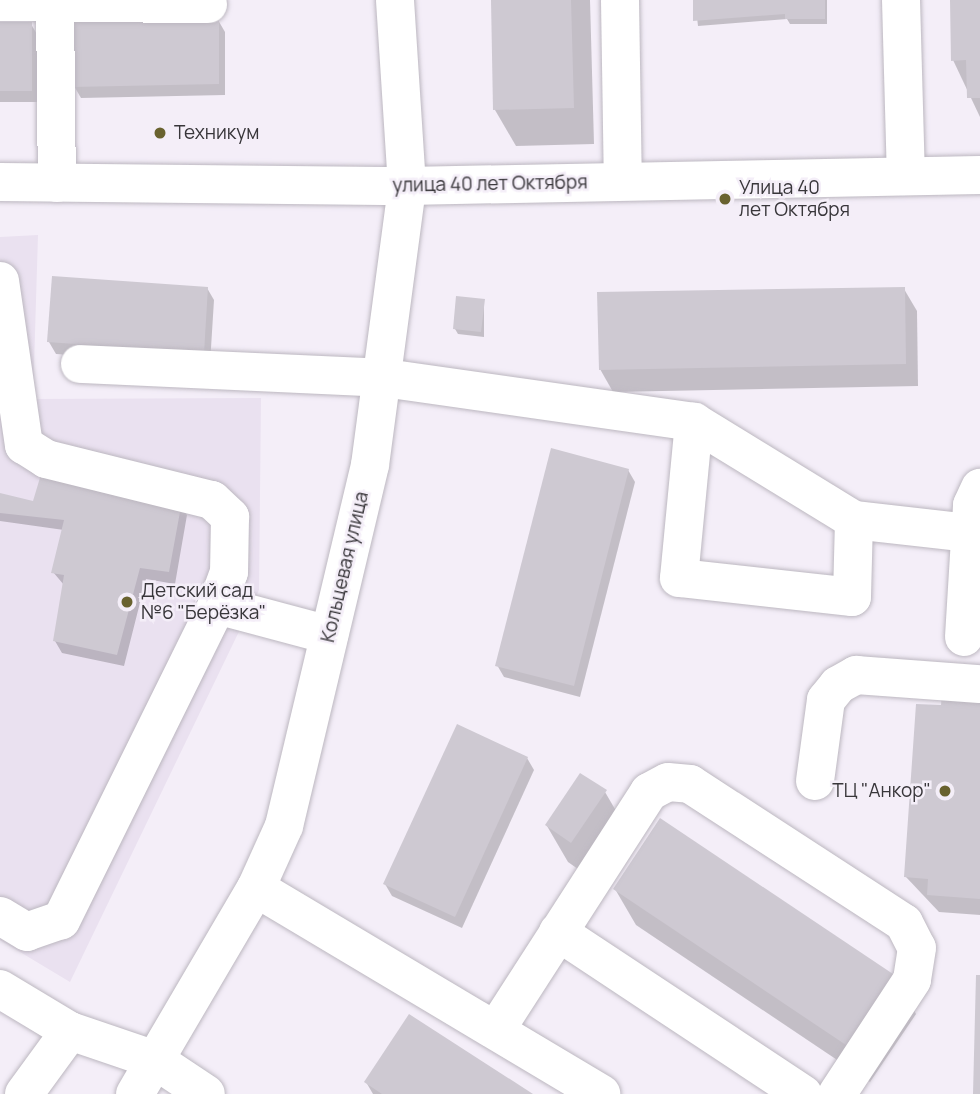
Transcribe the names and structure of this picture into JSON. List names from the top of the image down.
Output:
{
  "streets": {
    "street": ["улица 40 лет Октября", "Кольцевая улица"]
  },
  "crossings": [
    ["улица 40 лет Октября", "Кольцевая улица"]
  ],
  "places": [
    "Техникум",
    "Улица 40 лет Октября",
    "Детский сад №6 \"Берёзка\"",
    "ТЦ \"Анкор\""
  ]
}
